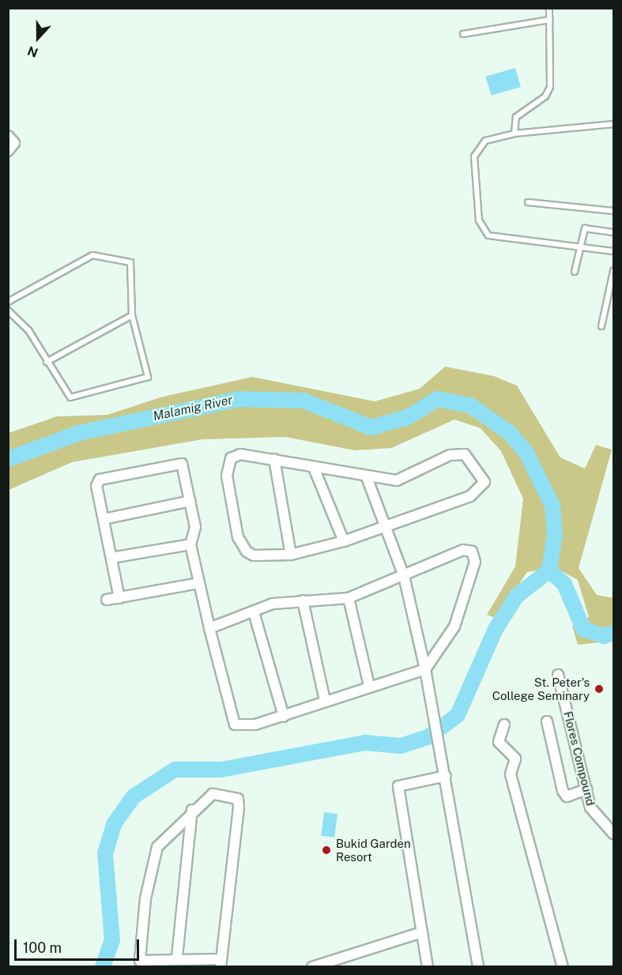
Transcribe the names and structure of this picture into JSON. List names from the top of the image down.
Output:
{
  "streets": {
    "street": ["Flores Compound"]
  },
  "water": ["Malamig River"],
  "places": ["St. Peter's College Seminary", "Bukid Garden Resort"],
  "scale_bar": "100 m",
  "north": "bottom"
}
